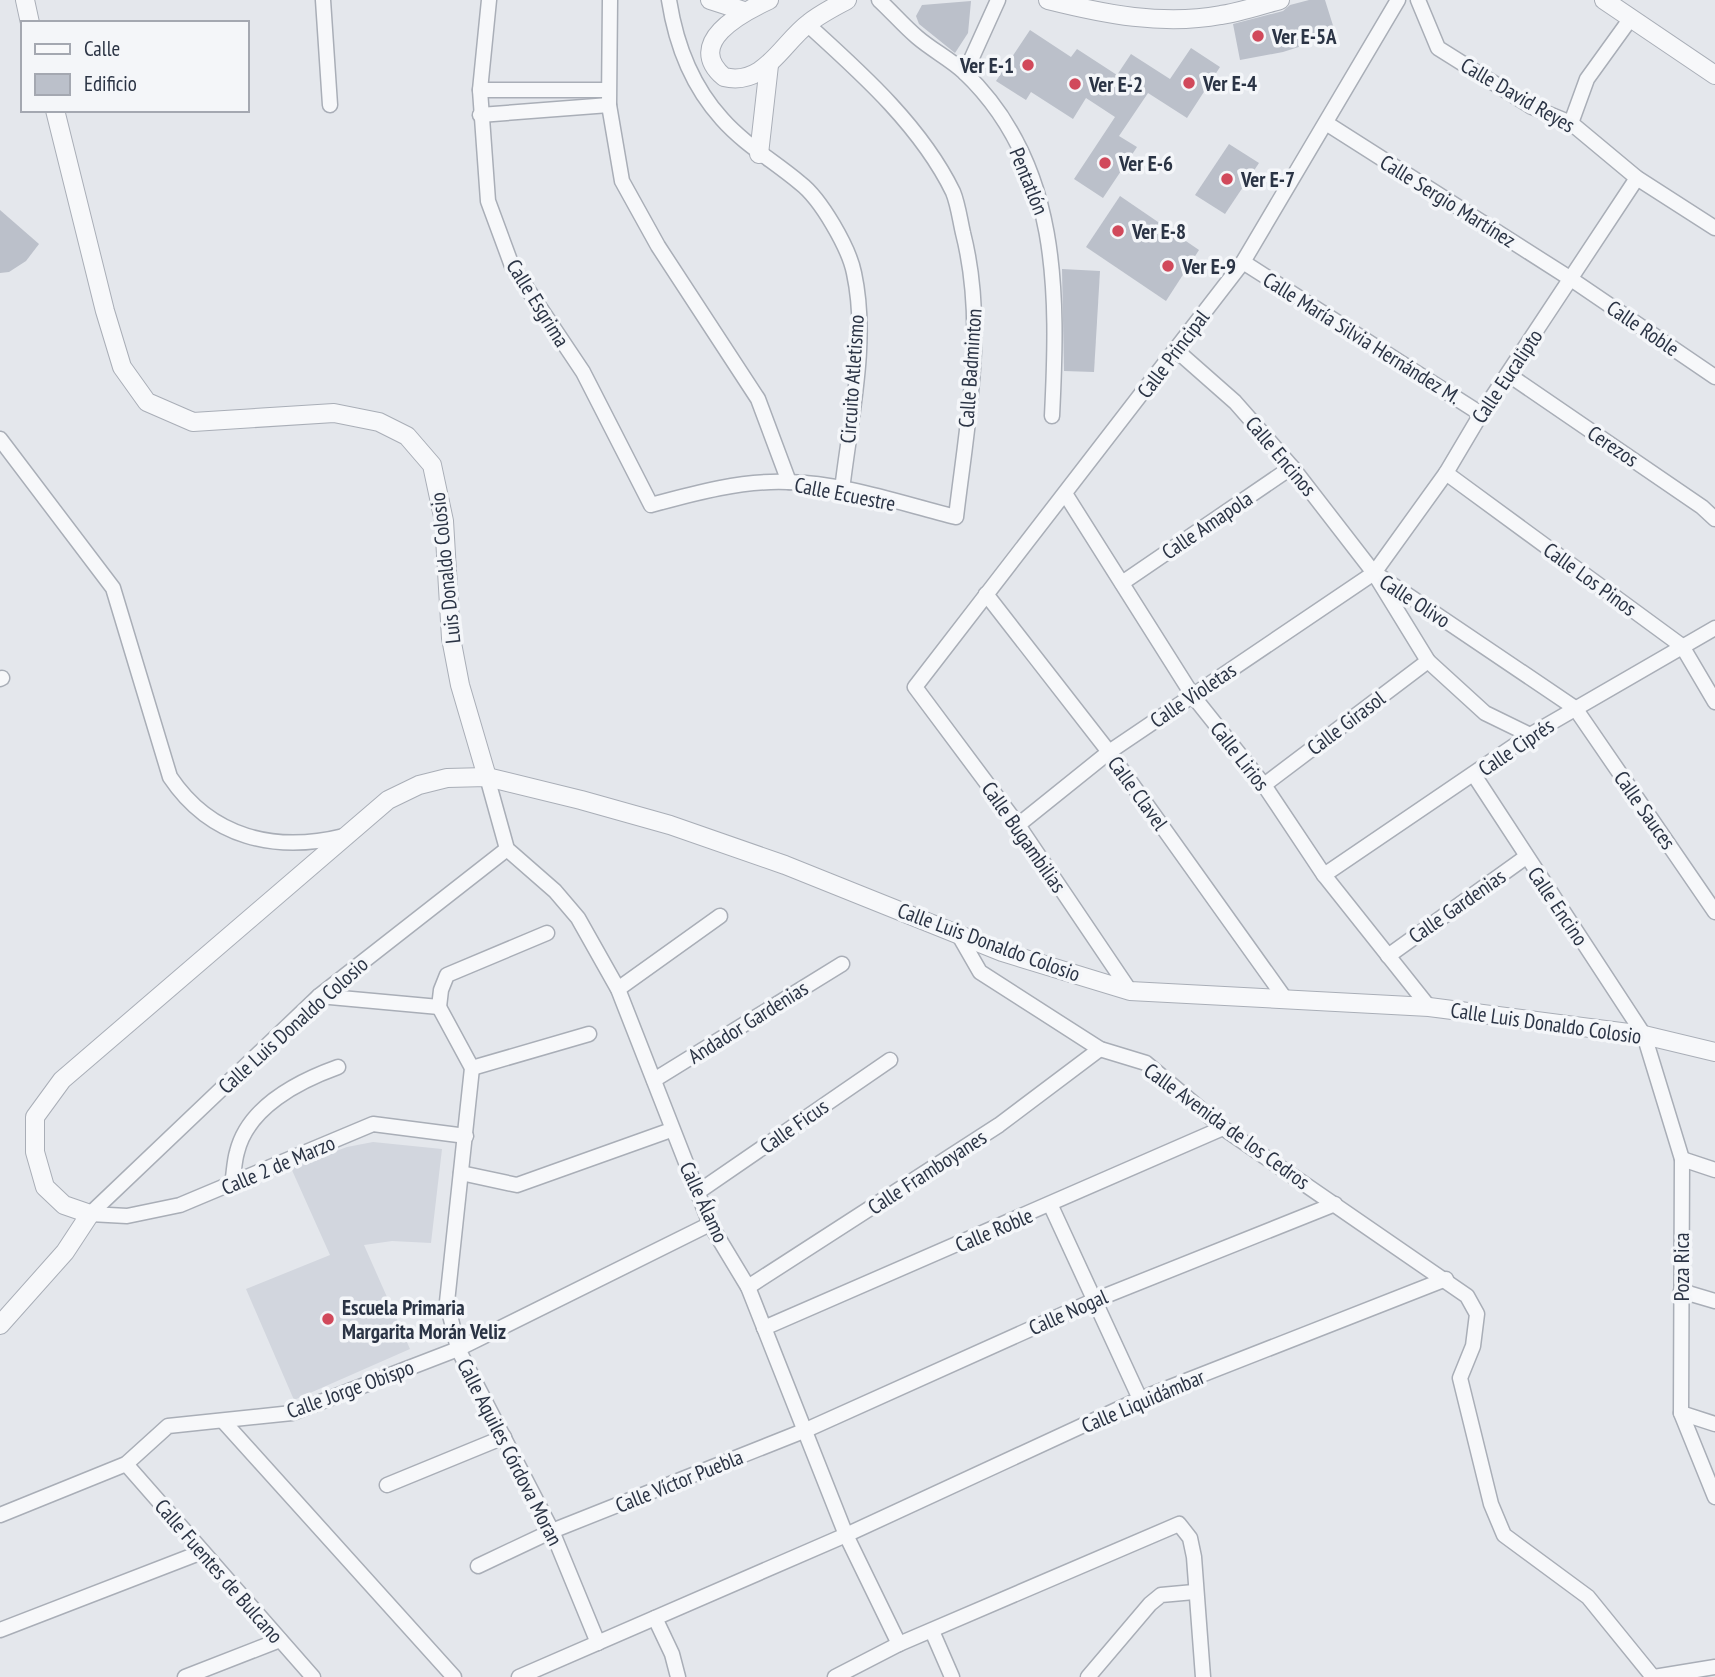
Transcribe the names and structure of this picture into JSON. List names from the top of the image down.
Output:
{
  "streets": {
    "street": [
      "Calle David Reyes",
      "Pentatlón",
      "Calle Sergio Martínez",
      "Calle Esgrima",
      "Calle Roble",
      "Calle María Silvia Hernández M.",
      "Calle Principal",
      "Calle Badminton",
      "Calle Eucalipto",
      "Circuito Atletismo",
      "Cerezos",
      "Calle Encinos",
      "Calle Ecuestre",
      "Calle Amapola",
      "Luis Donaldo Colosio",
      "Calle Los Pinos",
      "Calle Olivo",
      "Calle Violetas",
      "Calle Girasol",
      "Calle Ciprés",
      "Calle Lirios",
      "Calle Clavel",
      "Calle Sauces",
      "Calle Bugambilias",
      "Calle Gardenias",
      "Calle Encino",
      "Calle Luis Donaldo Colosio",
      "Andador Gardenias",
      "Calle Ficus",
      "Calle Avenida de los Cedros",
      "Calle 2 de Marzo",
      "Calle Framboyanes",
      "Calle Álamo",
      "Poza Rica",
      "Calle Nogal",
      "Calle Jorge Obispo",
      "Calle Liquidámbar",
      "Calle Aquiles Córdova Moran",
      "Calle Víctor Puebla",
      "Calle Fuentes de Bulcano"
    ]
  },
  "crossings": [
    ["Calle David Reyes", "Calle Eucalipto"],
    ["Calle Sergio Martínez", "Calle Roble"],
    ["Calle Sergio Martínez", "Calle Principal"],
    ["Calle Sergio Martínez", "Calle Eucalipto"],
    ["Calle Esgrima", "Calle Ecuestre"],
    ["Calle Roble", "Calle Eucalipto"],
    ["Calle Roble", "Calle Avenida de los Cedros"],
    ["Calle Roble", "Calle Álamo"],
    ["Calle María Silvia Hernández M.", "Calle Principal"],
    ["Calle María Silvia Hernández M.", "Calle Eucalipto"],
    ["Calle Principal", "Calle Encinos"],
    ["Calle Principal", "Calle Lirios"],
    ["Calle Principal", "Calle Clavel"],
    ["Calle Principal", "Calle Bugambilias"],
    ["Calle Badminton", "Calle Ecuestre"],
    ["Calle Eucalipto", "Cerezos"],
    ["Calle Eucalipto", "Calle Encinos"],
    ["Calle Eucalipto", "Calle Los Pinos"],
    ["Calle Eucalipto", "Calle Olivo"],
    ["Calle Eucalipto", "Calle Violetas"],
    ["Circuito Atletismo", "Calle Ecuestre"],
    ["Calle Encinos", "Calle Amapola"],
    ["Calle Encinos", "Calle Olivo"],
    ["Calle Encinos", "Calle Violetas"],
    ["Calle Amapola", "Calle Lirios"],
    ["Luis Donaldo Colosio", "Calle Luis Donaldo Colosio"],
    ["Calle Los Pinos", "Calle Ciprés"],
    ["Calle Olivo", "Calle Violetas"],
    ["Calle Olivo", "Calle Girasol"],
    ["Calle Olivo", "Calle Ciprés"],
    ["Calle Olivo", "Calle Sauces"],
    ["Calle Violetas", "Calle Lirios"],
    ["Calle Violetas", "Calle Clavel"],
    ["Calle Violetas", "Calle Bugambilias"],
    ["Calle Girasol", "Calle Lirios"],
    ["Calle Ciprés", "Calle Lirios"],
    ["Calle Ciprés", "Calle Sauces"],
    ["Calle Ciprés", "Calle Encino"],
    ["Calle Lirios", "Calle Gardenias"],
    ["Calle Lirios", "Calle Luis Donaldo Colosio"],
    ["Calle Clavel", "Calle Luis Donaldo Colosio"],
    ["Calle Bugambilias", "Calle Luis Donaldo Colosio"],
    ["Calle Gardenias", "Calle Encino"],
    ["Calle Encino", "Calle Luis Donaldo Colosio"],
    ["Calle Encino", "Poza Rica"],
    ["Calle Luis Donaldo Colosio", "Calle Avenida de los Cedros"],
    ["Calle Luis Donaldo Colosio", "Calle 2 de Marzo"],
    ["Calle Luis Donaldo Colosio", "Calle Álamo"],
    ["Calle Luis Donaldo Colosio", "Poza Rica"],
    ["Andador Gardenias", "Calle Álamo"],
    ["Calle Ficus", "Calle Álamo"],
    ["Calle Avenida de los Cedros", "Calle Framboyanes"],
    ["Calle Avenida de los Cedros", "Calle Nogal"],
    ["Calle Avenida de los Cedros", "Calle Liquidámbar"],
    ["Calle 2 de Marzo", "Calle Aquiles Córdova Moran"],
    ["Calle Framboyanes", "Calle Álamo"],
    ["Calle Álamo", "Calle Nogal"],
    ["Calle Álamo", "Calle Jorge Obispo"],
    ["Calle Álamo", "Calle Liquidámbar"],
    ["Calle Álamo", "Calle Víctor Puebla"],
    ["Calle Nogal", "Calle Víctor Puebla"],
    ["Calle Jorge Obispo", "Calle Aquiles Córdova Moran"],
    ["Calle Jorge Obispo", "Calle Fuentes de Bulcano"],
    ["Calle Liquidámbar", "Calle Aquiles Córdova Moran"],
    ["Calle Aquiles Córdova Moran", "Calle Víctor Puebla"]
  ],
  "places": [
    "Ver E-5A",
    "Ver E-1",
    "Ver E-4",
    "Ver E-2",
    "Ver E-6",
    "Ver E-7",
    "Ver E-8",
    "Ver E-9",
    "Escuela Primaria Margarita Morán Veliz"
  ],
  "legend": ["Calle", "Edificio"]
}
